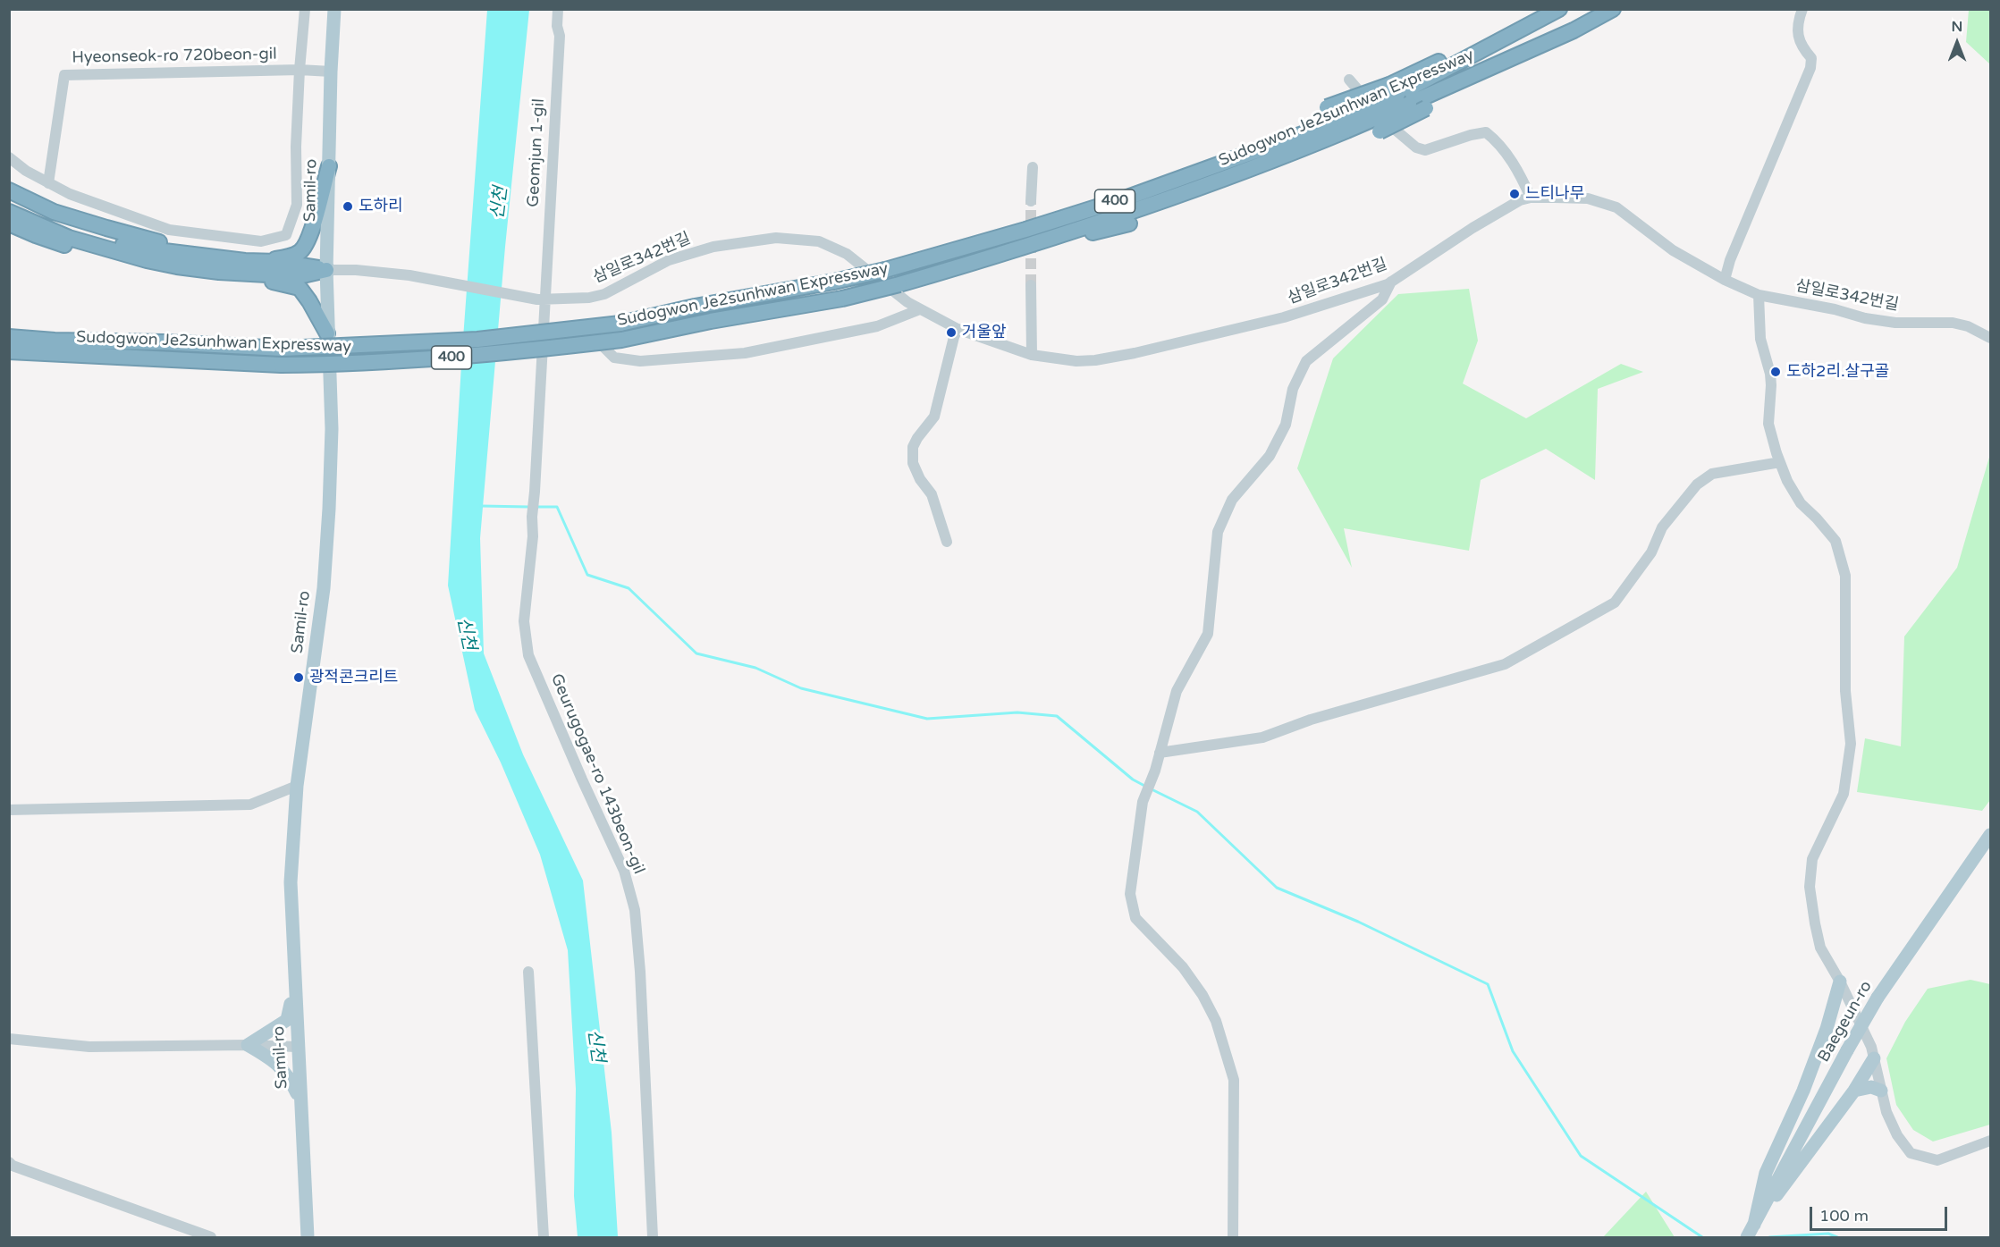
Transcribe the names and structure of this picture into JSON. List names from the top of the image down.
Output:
{
  "streets": {
    "highway": ["Sudogwon Je2sunhwan Expressway", "400"],
    "main road": ["Samil-ro", "Baegeun-ro"],
    "street": [
      "Hyeonseok-ro 720beon-gil",
      "Geomjun 1-gil",
      "삼일로342번길",
      "Geurugogae-ro 143beon-gil"
    ]
  },
  "crossings": [
    ["Hyeonseok-ro 720beon-gil", "Samil-ro"],
    ["Geomjun 1-gil", "삼일로342번길"],
    ["Geomjun 1-gil", "Geurugogae-ro 143beon-gil"],
    ["Samil-ro", "삼일로342번길"]
  ],
  "water": ["신천"],
  "places": [
    "느티나무",
    "도하리",
    "거울앞",
    "도하2리.살구골",
    "광적콘크리트"
  ],
  "scale_bar": "100 m",
  "north": "top"
}
